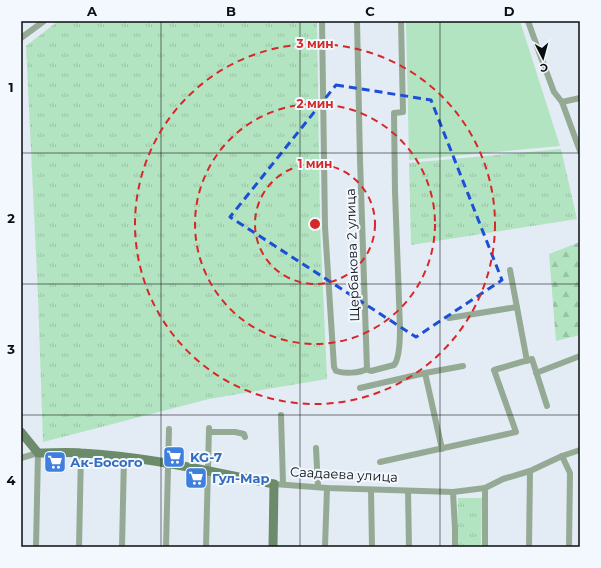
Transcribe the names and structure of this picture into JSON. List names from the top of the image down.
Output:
{
  "streets": {
    "street": ["Щербакова 2 улица", "Саадаева улица"]
  },
  "places": {
    "supermarket": ["KG-7", "Ак-Босого", "Гул-Мар"]
  },
  "north": "bottom",
  "grid": {
    "columns": [
      "A",
      "B",
      "C",
      "D"
    ],
    "rows": [
      "1",
      "2",
      "3",
      "4"
    ]
  },
  "rings": ["3 мин", "2 мин", "1 мин"]
}
